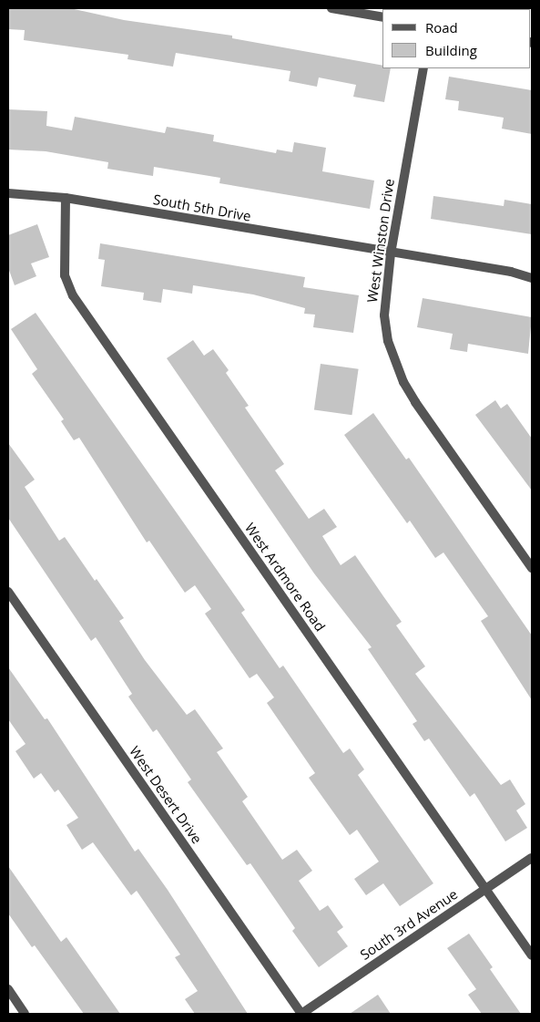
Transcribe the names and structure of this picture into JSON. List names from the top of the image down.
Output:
{
  "streets": {
    "street": [
      "South 5th Drive",
      "West Winston Drive",
      "West Ardmore Road",
      "West Desert Drive",
      "South 3rd Avenue"
    ]
  },
  "crossings": [
    ["South 5th Drive", "West Winston Drive"],
    ["South 5th Drive", "West Ardmore Road"],
    ["West Ardmore Road", "South 3rd Avenue"],
    ["West Desert Drive", "South 3rd Avenue"]
  ],
  "legend": ["Road", "Building"]
}
